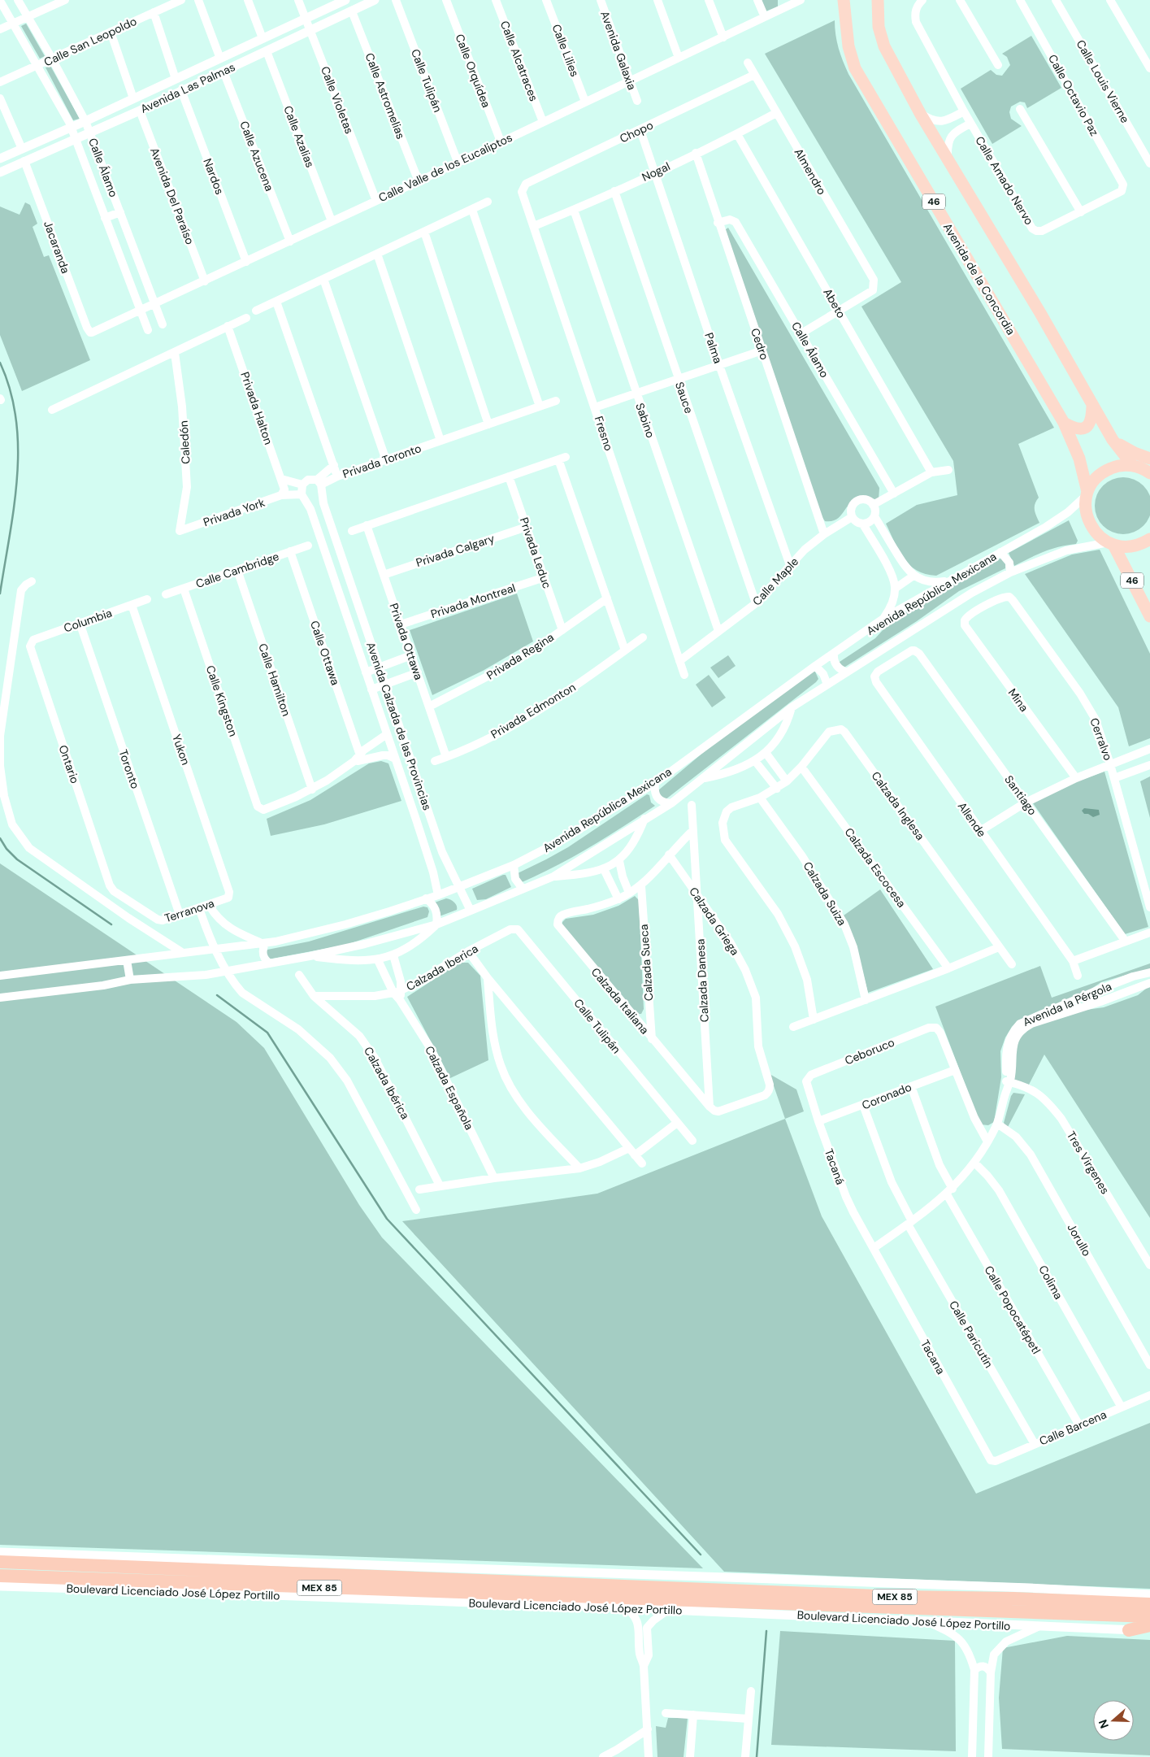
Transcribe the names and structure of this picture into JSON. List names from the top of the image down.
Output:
{
  "streets": {
    "highway": ["MEX 85", "Boulevard Licenciado José López Portillo"],
    "main road": ["46", "Avenida de la Concordia"],
    "street": [
      "Calle San Leopoldo",
      "Calle Lilies",
      "Avenida Galaxia",
      "Calle Alcatraces",
      "Calle Orquídea",
      "Calle Tulipán",
      "Calle Louis Vierne",
      "Avenida Las Palmas",
      "Calle Octavio Paz",
      "Calle Astromelias",
      "Calle Violetas",
      "Chopo",
      "Calle Azalias",
      "Calle Azucena",
      "Calle Álamo",
      "Calle Valle de los Eucaliptos",
      "Nogal",
      "Almendro",
      "Nardos",
      "Calle Amado Nervo",
      "Avenida Del Paraíso",
      "Jacaranda",
      "Abeto",
      "Cedro",
      "Palma",
      "Sauce",
      "Privada Halton",
      "Sabino",
      "Fresno",
      "Caledón",
      "Privada Toronto",
      "Privada York",
      "Privada Calgary",
      "Privada Leduc",
      "Calle Cambridge",
      "Calle Maple",
      "Avenida República Mexicana",
      "Privada Montreal",
      "Columbia",
      "Privada Ottawa",
      "Calle Ottawa",
      "Privada Regina",
      "Calle Hamilton",
      "Mina",
      "Calle Kingston",
      "Privada Edmonton",
      "Avenida Calzada de las Provincias",
      "Cerralvo",
      "Yukon",
      "Ontario",
      "Toronto",
      "Santiago",
      "Calzada Inglesa",
      "Allende",
      "Calzada Escocesa",
      "Calzada Suiza",
      "Terranova",
      "Calzada Griega",
      "Calzada Sueca",
      "Calzada Iberica",
      "Calzada Danesa",
      "Calzada Italiana",
      "Avenida la Pérgola",
      "Ceboruco",
      "Calzada Ibérica",
      "Calzada Española",
      "Coronado",
      "Tres Virgenes",
      "Tacaná",
      "Jorullo",
      "Colima",
      "Calle Popocatépetl",
      "Calle Paricutín",
      "Tacana",
      "Calle Barcena"
    ]
  },
  "crossings": [
    ["Calle San Leopoldo", "Calle Álamo"],
    ["Calle Lilies", "Calle Valle de los Eucaliptos"],
    ["Avenida Galaxia", "Calle Valle de los Eucaliptos"],
    ["Calle Alcatraces", "Calle Valle de los Eucaliptos"],
    ["Calle Orquídea", "Calle Valle de los Eucaliptos"],
    ["Calle Tulipán", "Calle Valle de los Eucaliptos"],
    ["Calle Tulipán", "Calzada Iberica"],
    ["Avenida Las Palmas", "Calle Astromelias"],
    ["Avenida Las Palmas", "Calle Violetas"],
    ["Avenida Las Palmas", "Calle Azalias"],
    ["Avenida Las Palmas", "Calle Azucena"],
    ["Avenida Las Palmas", "Calle Álamo"],
    ["Avenida Las Palmas", "Nardos"],
    ["Avenida Las Palmas", "Avenida Del Paraíso"],
    ["Avenida Las Palmas", "Jacaranda"],
    ["Calle Octavio Paz", "Calle Amado Nervo"],
    ["Calle Astromelias", "Calle Valle de los Eucaliptos"],
    ["Calle Violetas", "Calle Valle de los Eucaliptos"],
    ["Chopo", "Almendro"],
    ["Chopo", "Palma"],
    ["Chopo", "Fresno"],
    ["Calle Azalias", "Calle Valle de los Eucaliptos"],
    ["Calle Azucena", "Calle Valle de los Eucaliptos"],
    ["Calle Álamo", "Calle Valle de los Eucaliptos"],
    ["Calle Álamo", "Cedro"],
    ["Calle Valle de los Eucaliptos", "Nardos"],
    ["Calle Valle de los Eucaliptos", "Avenida Del Paraíso"],
    ["Calle Valle de los Eucaliptos", "Jacaranda"],
    ["Nogal", "Almendro"],
    ["Nogal", "Abeto"],
    ["Nogal", "Cedro"],
    ["Nogal", "Palma"],
    ["Nogal", "Sauce"],
    ["Nogal", "Sabino"],
    ["Nogal", "Fresno"],
    ["Almendro", "Abeto"],
    ["46", "Avenida de la Concordia"],
    ["46", "Avenida República Mexicana"],
    ["Avenida de la Concordia", "Avenida República Mexicana"],
    ["Cedro", "Calle Maple"],
    ["Palma", "Calle Maple"],
    ["Sauce", "Calle Maple"],
    ["Privada Halton", "Privada York"],
    ["Sabino", "Calle Maple"],
    ["Fresno", "Calle Maple"],
    ["Caledón", "Privada York"],
    ["Privada York", "Avenida Calzada de las Provincias"],
    ["Privada Calgary", "Privada Leduc"],
    ["Privada Calgary", "Privada Ottawa"],
    ["Privada Leduc", "Privada Montreal"],
    ["Privada Leduc", "Privada Regina"],
    ["Calle Cambridge", "Calle Ottawa"],
    ["Calle Cambridge", "Calle Hamilton"],
    ["Calle Cambridge", "Calle Kingston"],
    ["Avenida República Mexicana", "Avenida Calzada de las Provincias"],
    ["Avenida República Mexicana", "Calzada Española"],
    ["Privada Montreal", "Privada Ottawa"],
    ["Columbia", "Yukon"],
    ["Columbia", "Ontario"],
    ["Columbia", "Toronto"],
    ["Privada Ottawa", "Privada Regina"],
    ["Privada Ottawa", "Privada Edmonton"],
    ["Calle Hamilton", "Calle Kingston"],
    ["Mina", "Cerralvo"],
    ["Yukon", "Terranova"],
    ["Ontario", "Terranova"],
    ["Toronto", "Terranova"],
    ["Santiago", "Allende"],
    ["Calzada Inglesa", "Calzada Escocesa"],
    ["Calzada Inglesa", "Calzada Suiza"],
    ["Calzada Griega", "Calzada Danesa"],
    ["Calzada Griega", "Calzada Italiana"],
    ["Calzada Sueca", "Calzada Italiana"],
    ["Calzada Iberica", "Calzada Ibérica"],
    ["Calzada Iberica", "Calzada Española"],
    ["Calzada Danesa", "Calzada Italiana"],
    ["Avenida la Pérgola", "Tres Virgenes"],
    ["Ceboruco", "Coronado"],
    ["Ceboruco", "Tacaná"],
    ["Coronado", "Tacaná"],
    ["Coronado", "Calle Popocatépetl"],
    ["Coronado", "Calle Paricutín"],
    ["Tacaná", "Tacana"],
    ["Colima", "Calle Barcena"],
    ["Calle Popocatépetl", "Calle Barcena"],
    ["Calle Paricutín", "Calle Barcena"],
    ["Tacana", "Calle Barcena"]
  ],
  "north": "left"
}
